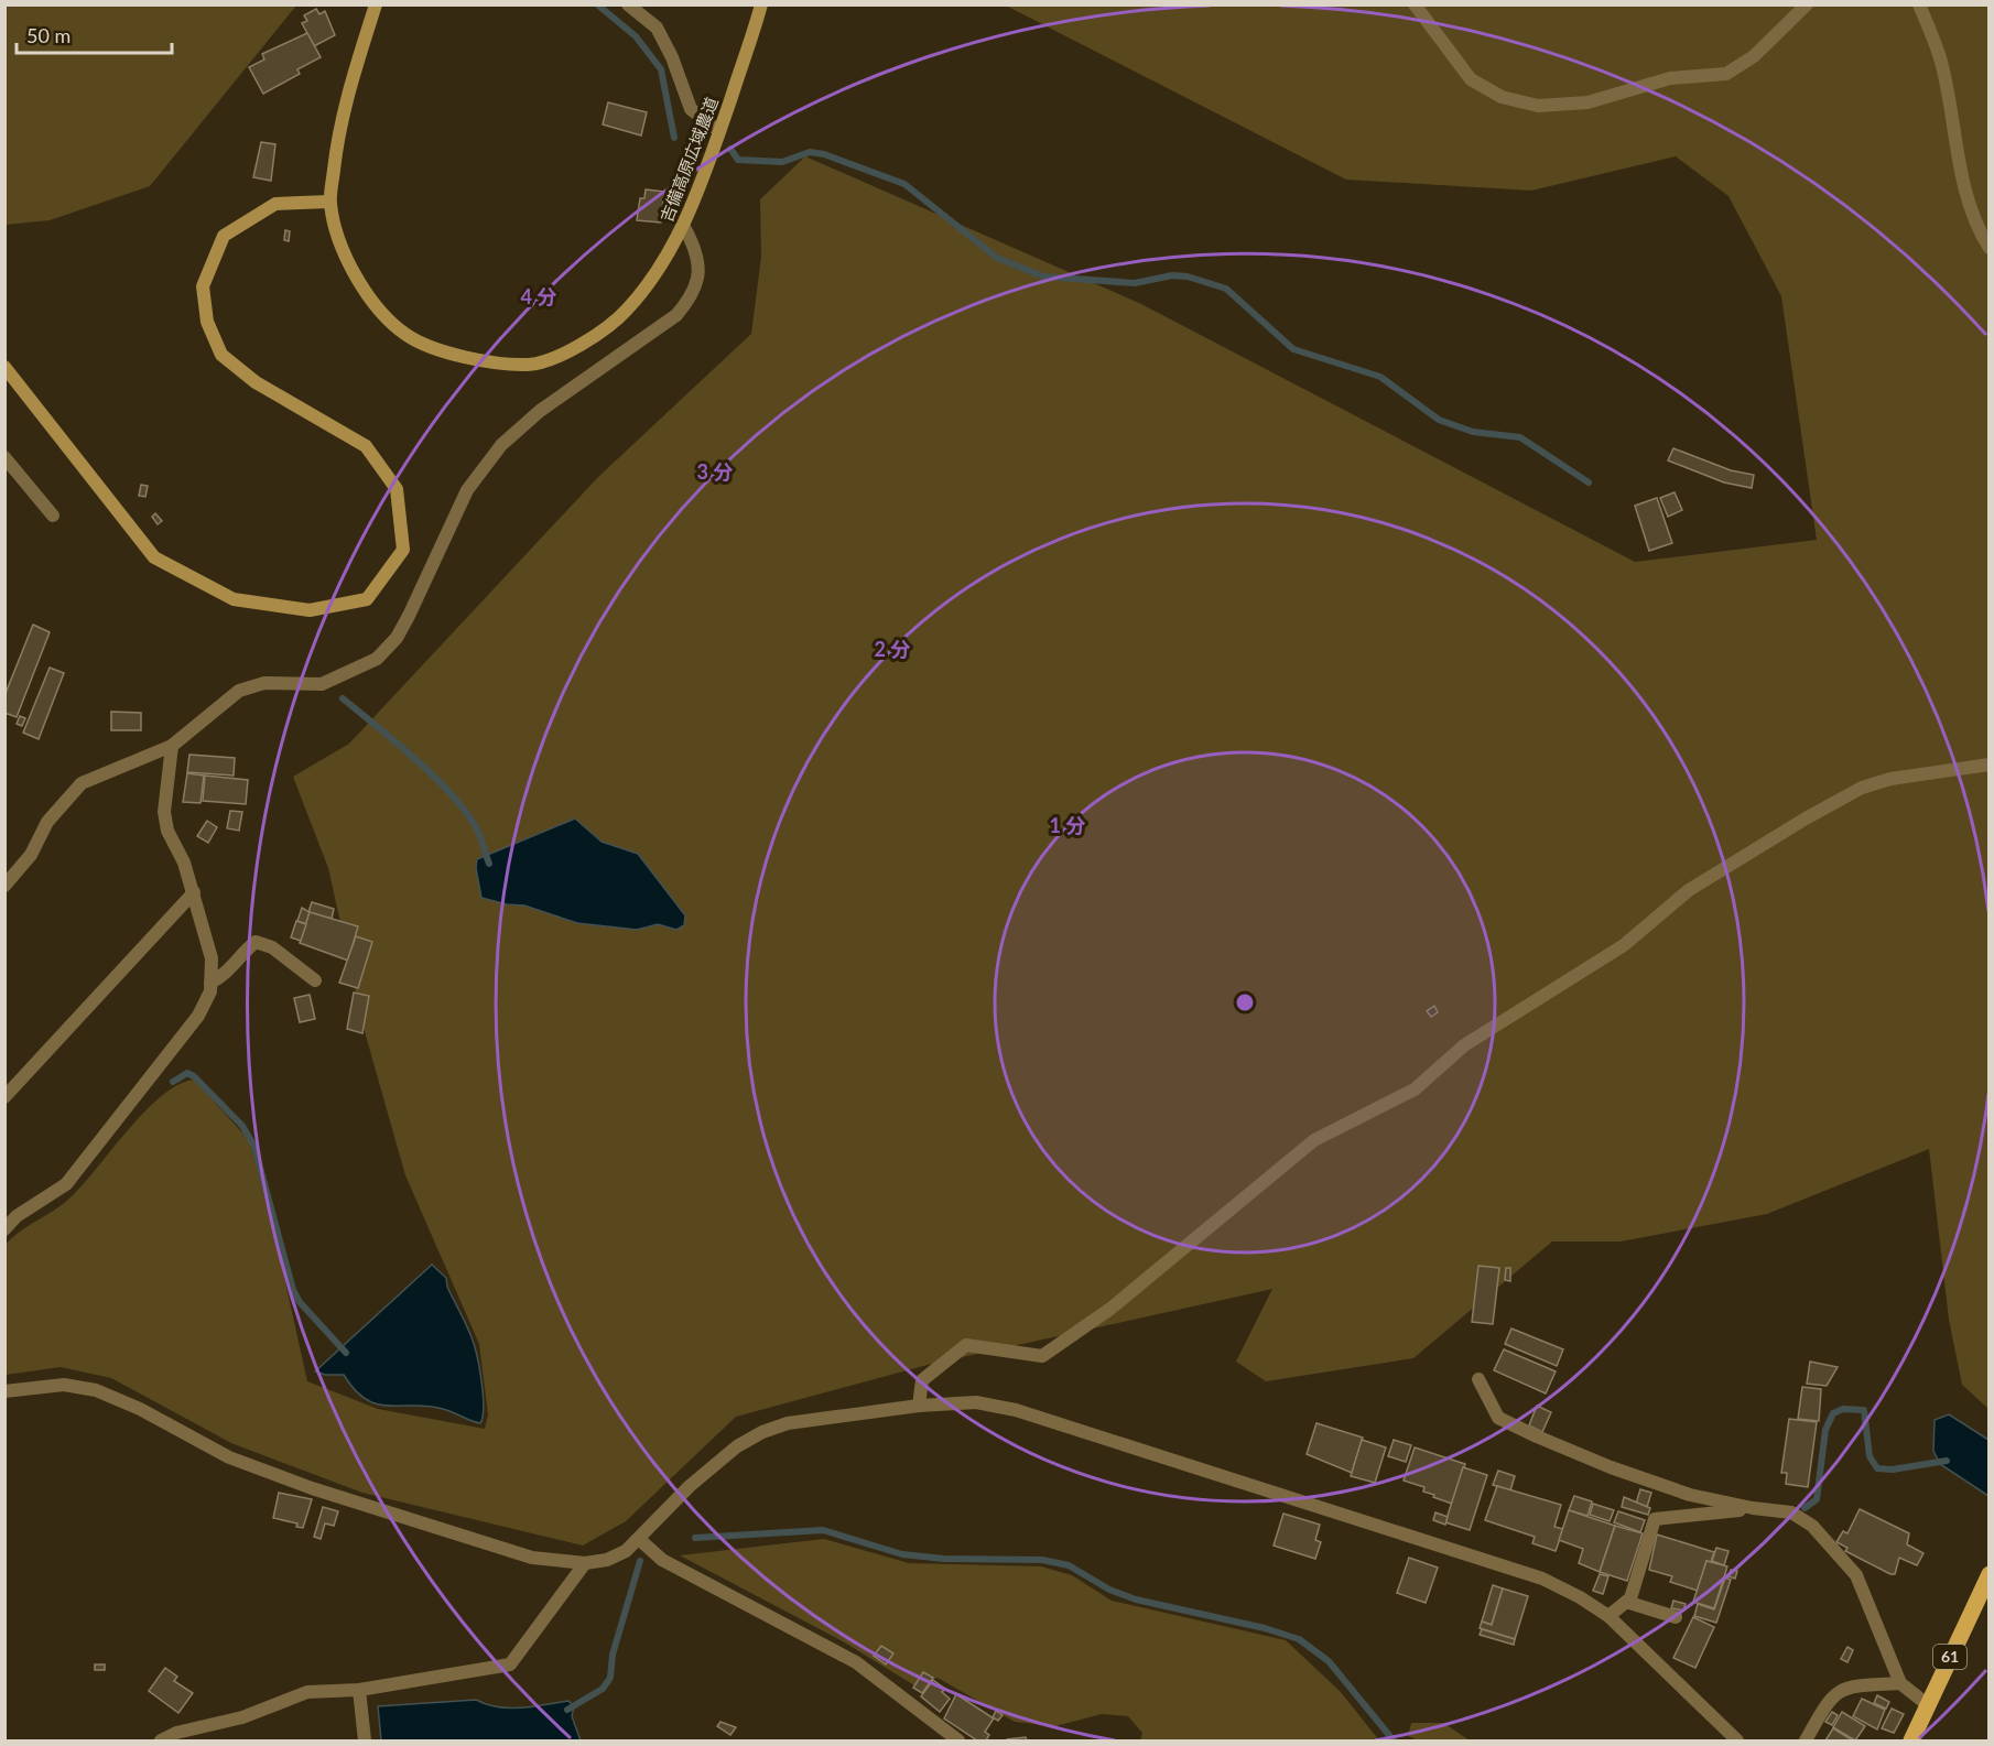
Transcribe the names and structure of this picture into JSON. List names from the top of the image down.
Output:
{
  "streets": {
    "main road": ["61"],
    "street": ["吉備高原広域農道"]
  },
  "scale_bar": "50 m",
  "rings": [
    "4 分",
    "3 分",
    "2 分",
    "1 分"
  ]
}
